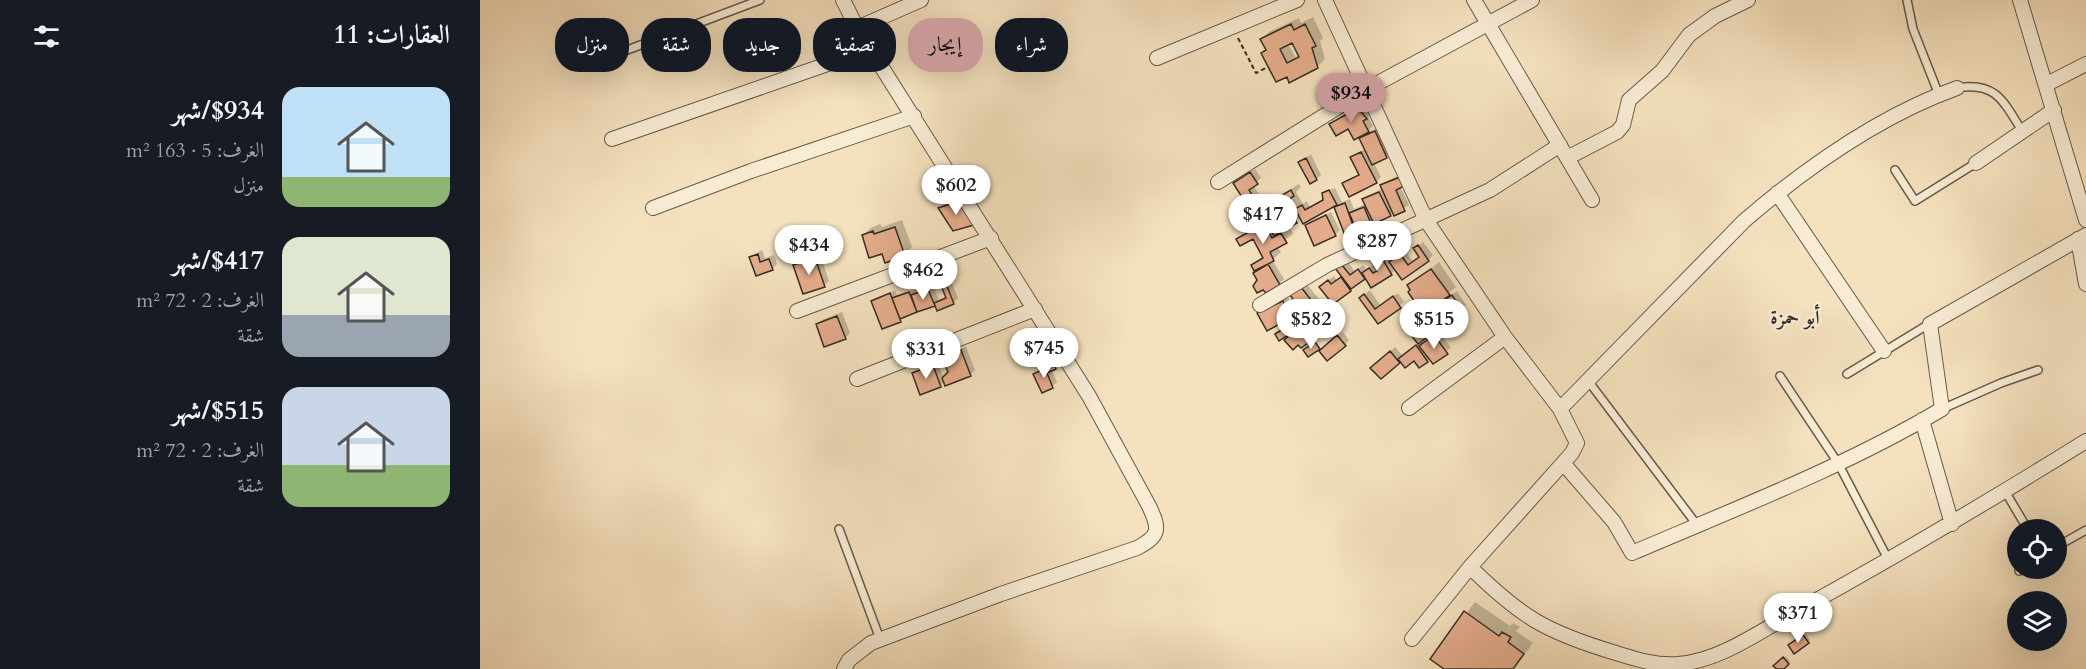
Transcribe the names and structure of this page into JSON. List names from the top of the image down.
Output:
{
  "districts": ["أبو حمزة"],
  "page": {
    "heading": "العقارات: 11",
    "chip": [
      "شراء",
      "إيجار",
      "تصفية",
      "جديد",
      "شقة",
      "منزل"
    ],
    "list": [
      {
        "name": "$934/شهر",
        "note": "الغرف: 5 · 163 m² · منزل"
      },
      {
        "name": "$417/شهر",
        "note": "الغرف: 2 · 72 m² · شقة"
      },
      {
        "name": "$515/شهر",
        "note": "الغرف: 2 · 72 m² · شقة"
      }
    ],
    "price": [
      "$934",
      "$602",
      "$417",
      "$287",
      "$434",
      "$462",
      "$582",
      "$515",
      "$745",
      "$331",
      "$371"
    ]
  }
}
